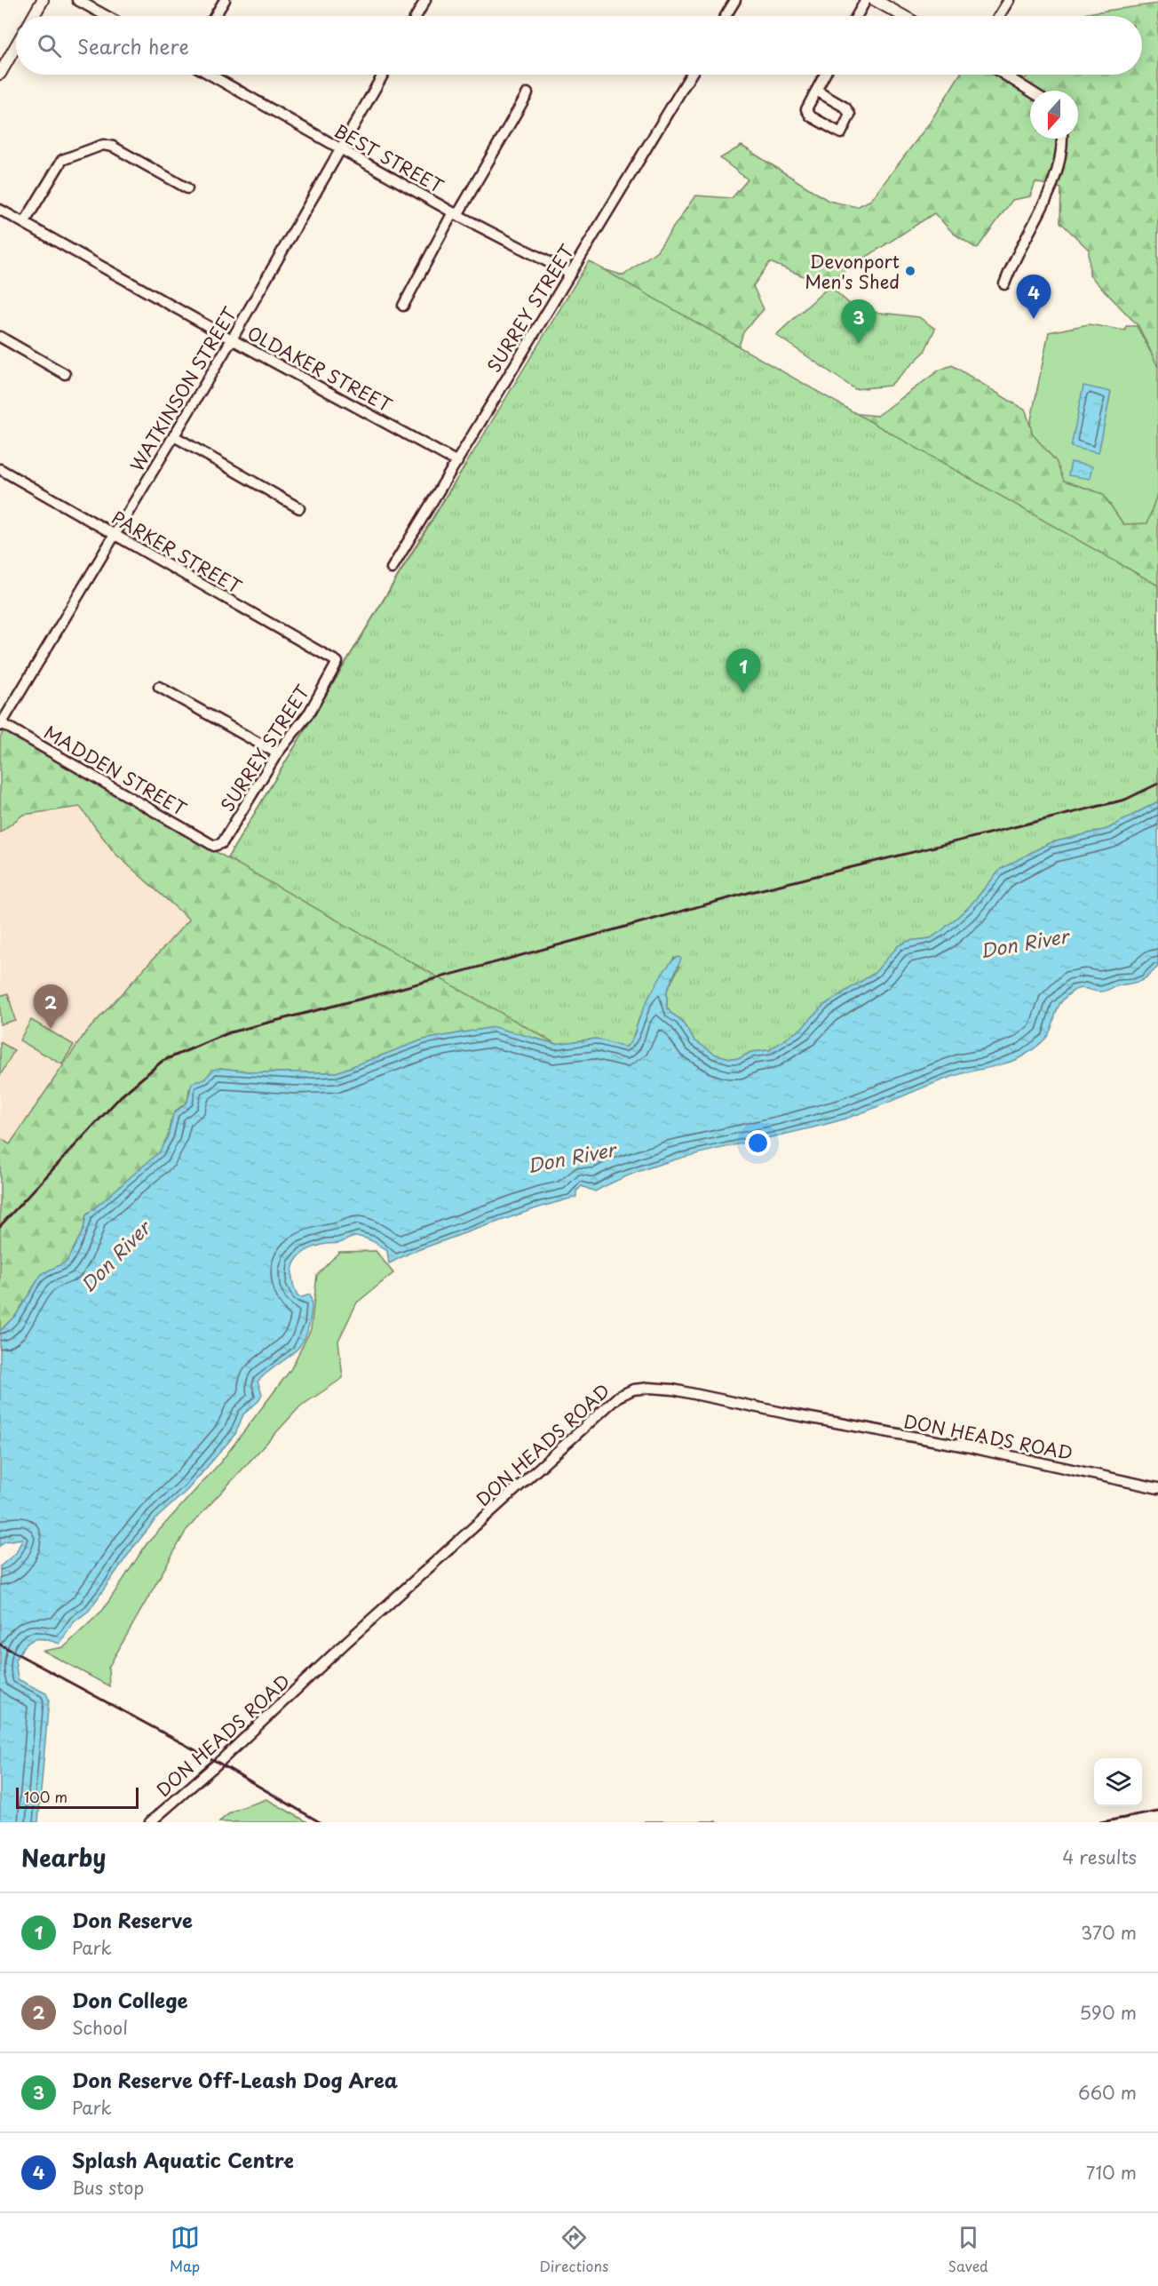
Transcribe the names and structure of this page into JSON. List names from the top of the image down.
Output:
{
  "streets": {
    "street": [
      "BEST STREET",
      "SURREY STREET",
      "OLDAKER STREET",
      "WATKINSON STREET",
      "PARKER STREET",
      "MADDEN STREET",
      "DON HEADS ROAD"
    ]
  },
  "crossings": [
    ["BEST STREET", "SURREY STREET"],
    ["BEST STREET", "WATKINSON STREET"],
    ["SURREY STREET", "OLDAKER STREET"],
    ["SURREY STREET", "PARKER STREET"],
    ["SURREY STREET", "MADDEN STREET"],
    ["OLDAKER STREET", "WATKINSON STREET"],
    ["WATKINSON STREET", "PARKER STREET"],
    ["WATKINSON STREET", "MADDEN STREET"]
  ],
  "water": ["Don River"],
  "places": ["Devonport Men's Shed"],
  "scale_bar": "100 m",
  "north": "bottom",
  "page": {
    "search": "Search here",
    "pins": [
      "4",
      "3",
      "1",
      "2"
    ],
    "scale": "100 m",
    "heading": ["Nearby", "4 results"],
    "list": [
      {
        "mark": "1",
        "name": "Don Reserve",
        "note": "Park",
        "value": "370 m"
      },
      {
        "mark": "2",
        "name": "Don College",
        "note": "School",
        "value": "590 m"
      },
      {
        "mark": "3",
        "name": "Don Reserve Off-Leash Dog Area",
        "note": "Park",
        "value": "660 m"
      },
      {
        "mark": "4",
        "name": "Splash Aquatic Centre",
        "note": "Bus stop",
        "value": "710 m"
      }
    ],
    "nav": ["Map", "Directions", "Saved"]
  }
}
